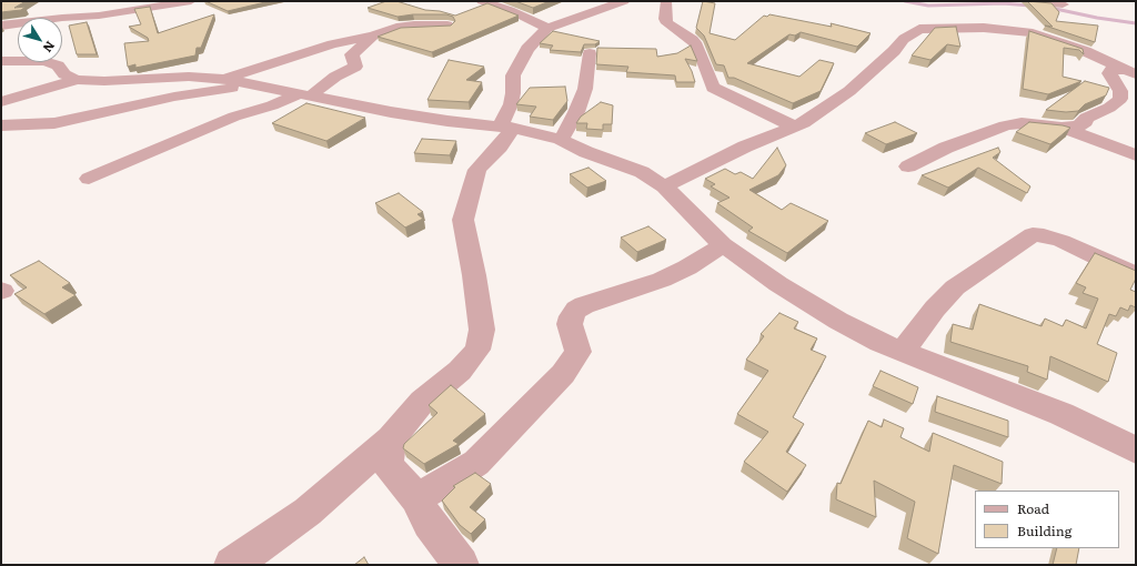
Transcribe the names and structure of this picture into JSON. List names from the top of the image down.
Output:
{
  "legend": ["Road", "Building"],
  "north": "bottom right"
}
